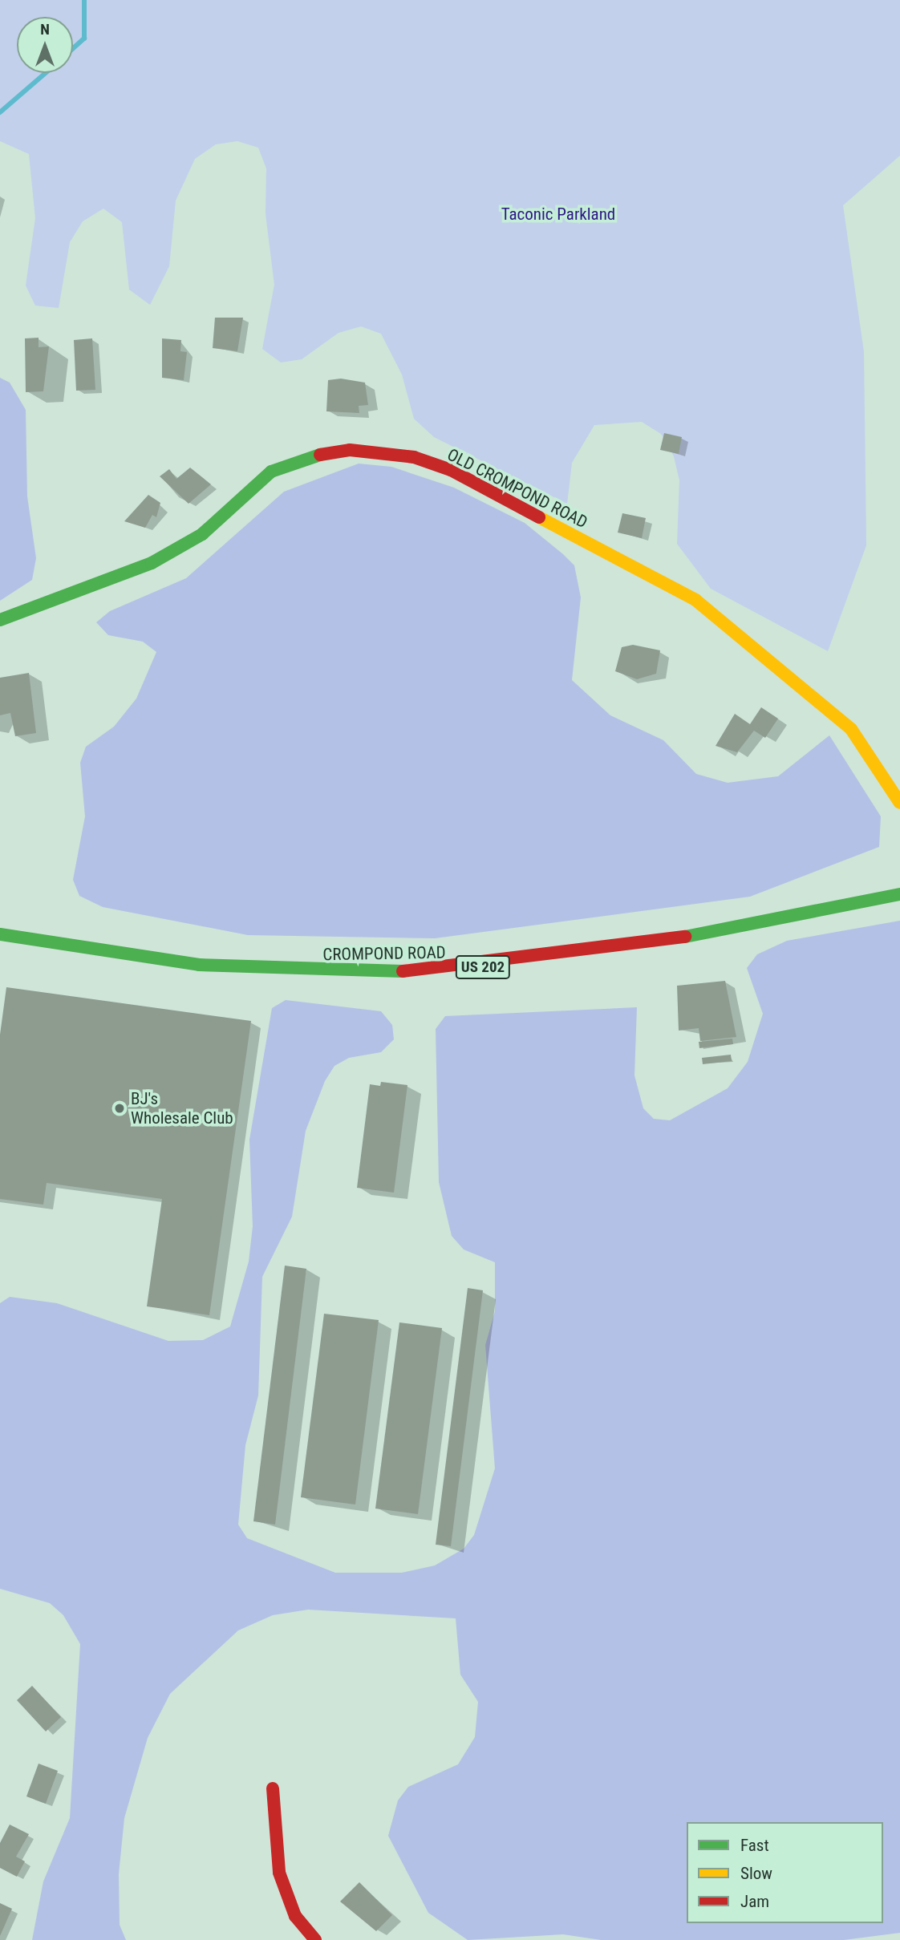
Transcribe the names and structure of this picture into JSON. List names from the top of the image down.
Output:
{
  "streets": {
    "main road": ["OLD CROMPOND ROAD", "CROMPOND ROAD", "US 202"]
  },
  "parks": ["Taconic Parkland"],
  "places": ["BJ's Wholesale Club"],
  "legend": ["Fast", "Slow", "Jam"],
  "north": "top"
}
